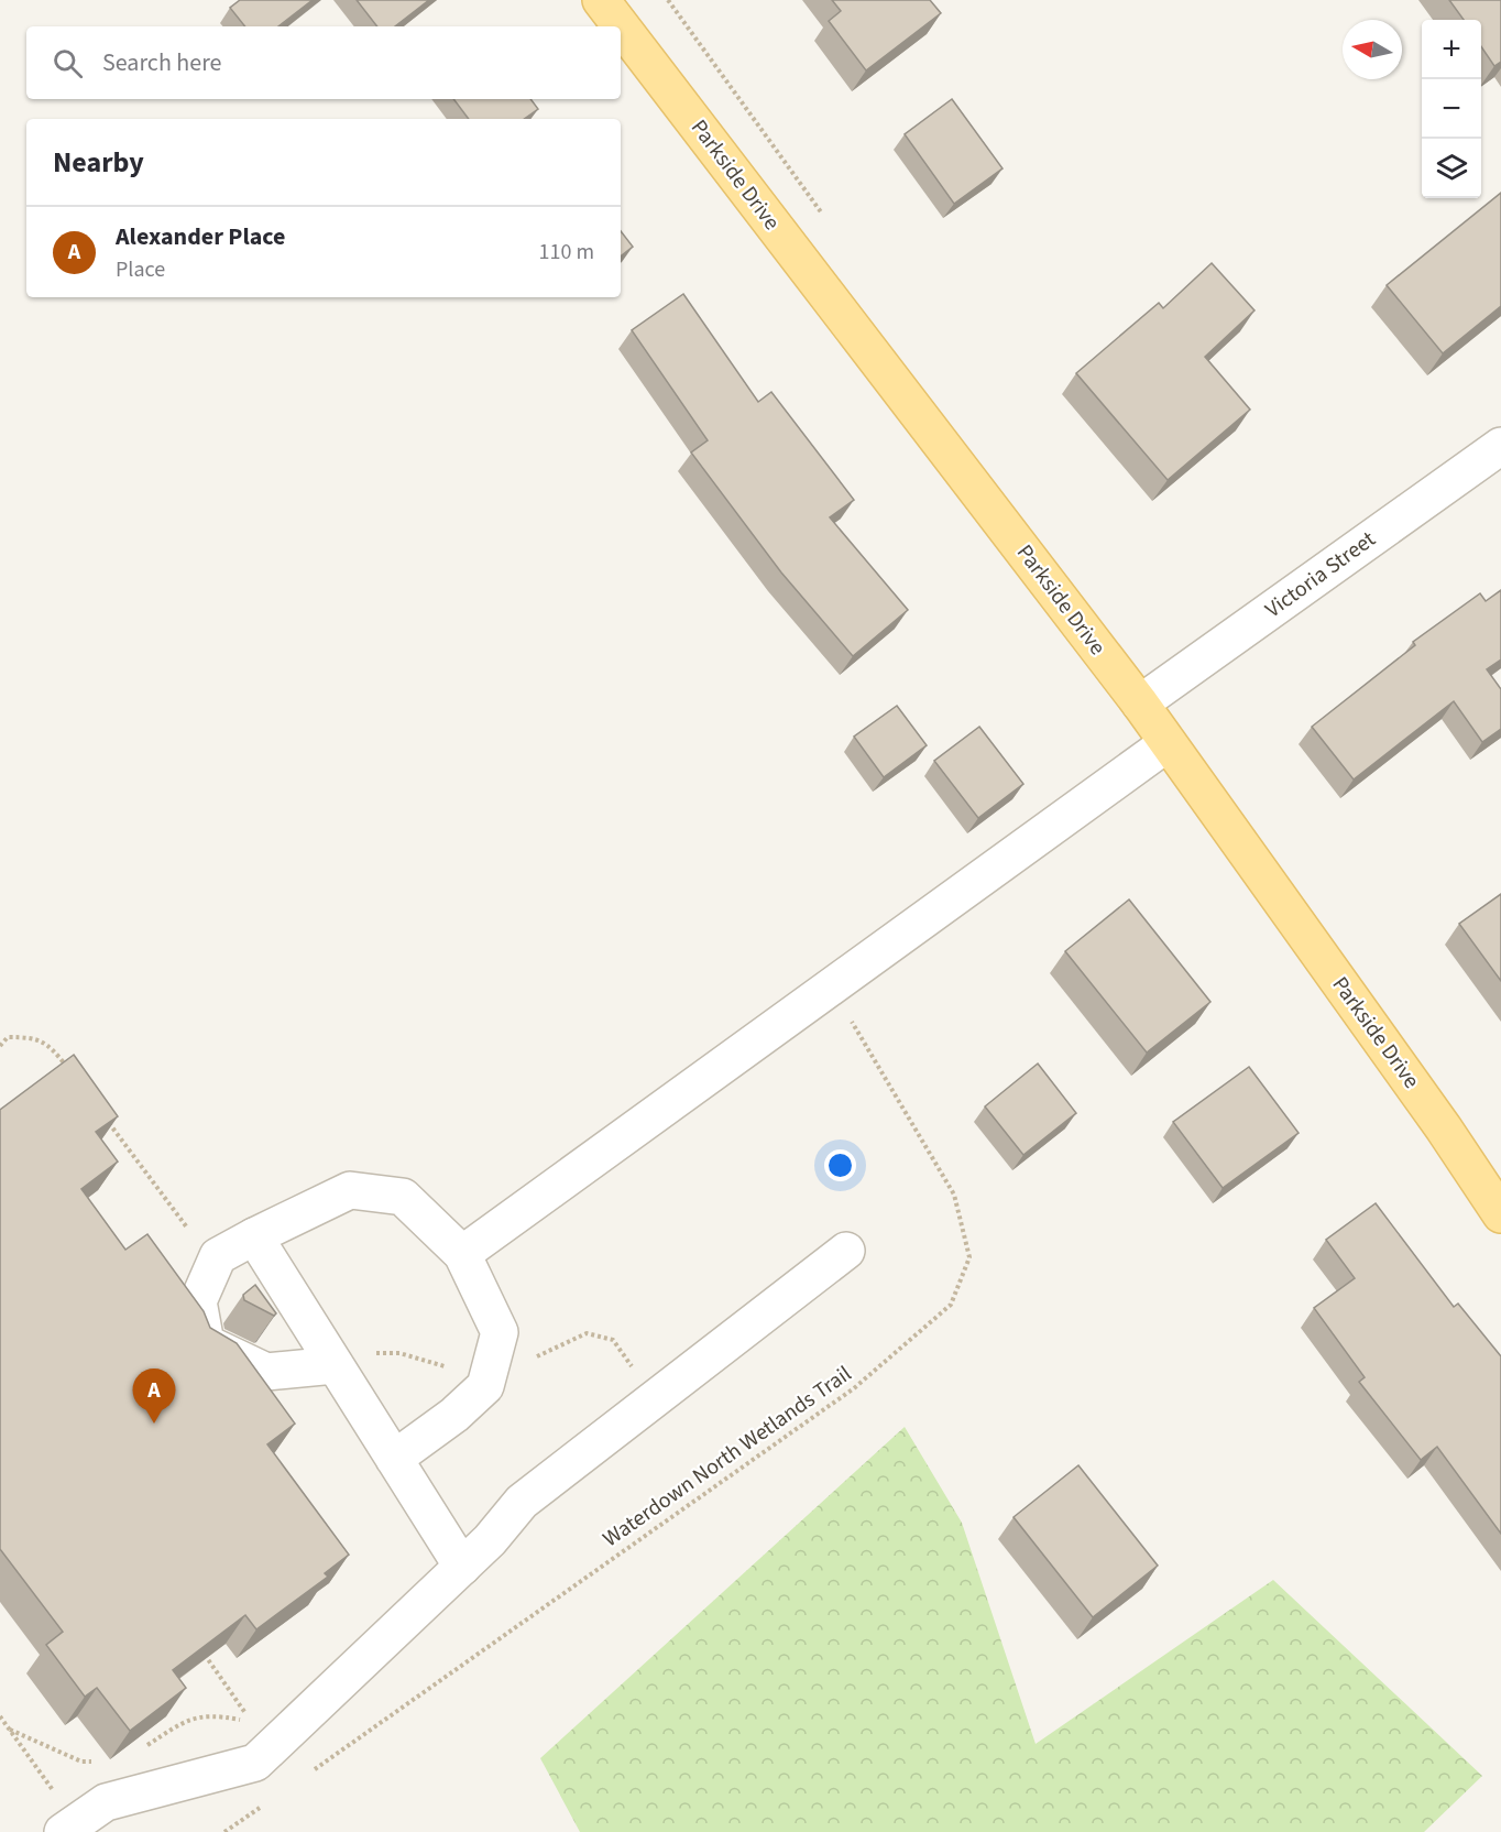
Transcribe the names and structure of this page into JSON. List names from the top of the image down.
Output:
{
  "streets": {
    "main road": ["Parkside Drive"],
    "street": ["Victoria Street"],
    "path": ["Waterdown North Wetlands Trail"]
  },
  "crossings": [
    ["Parkside Drive", "Victoria Street"]
  ],
  "north": "left",
  "page": {
    "map_buttons": ["+", "−"],
    "search": "Search here",
    "heading": "Nearby",
    "list": [
      {
        "mark": "A",
        "name": "Alexander Place",
        "note": "Place",
        "value": "110 m"
      }
    ],
    "pins": "A"
  }
}
